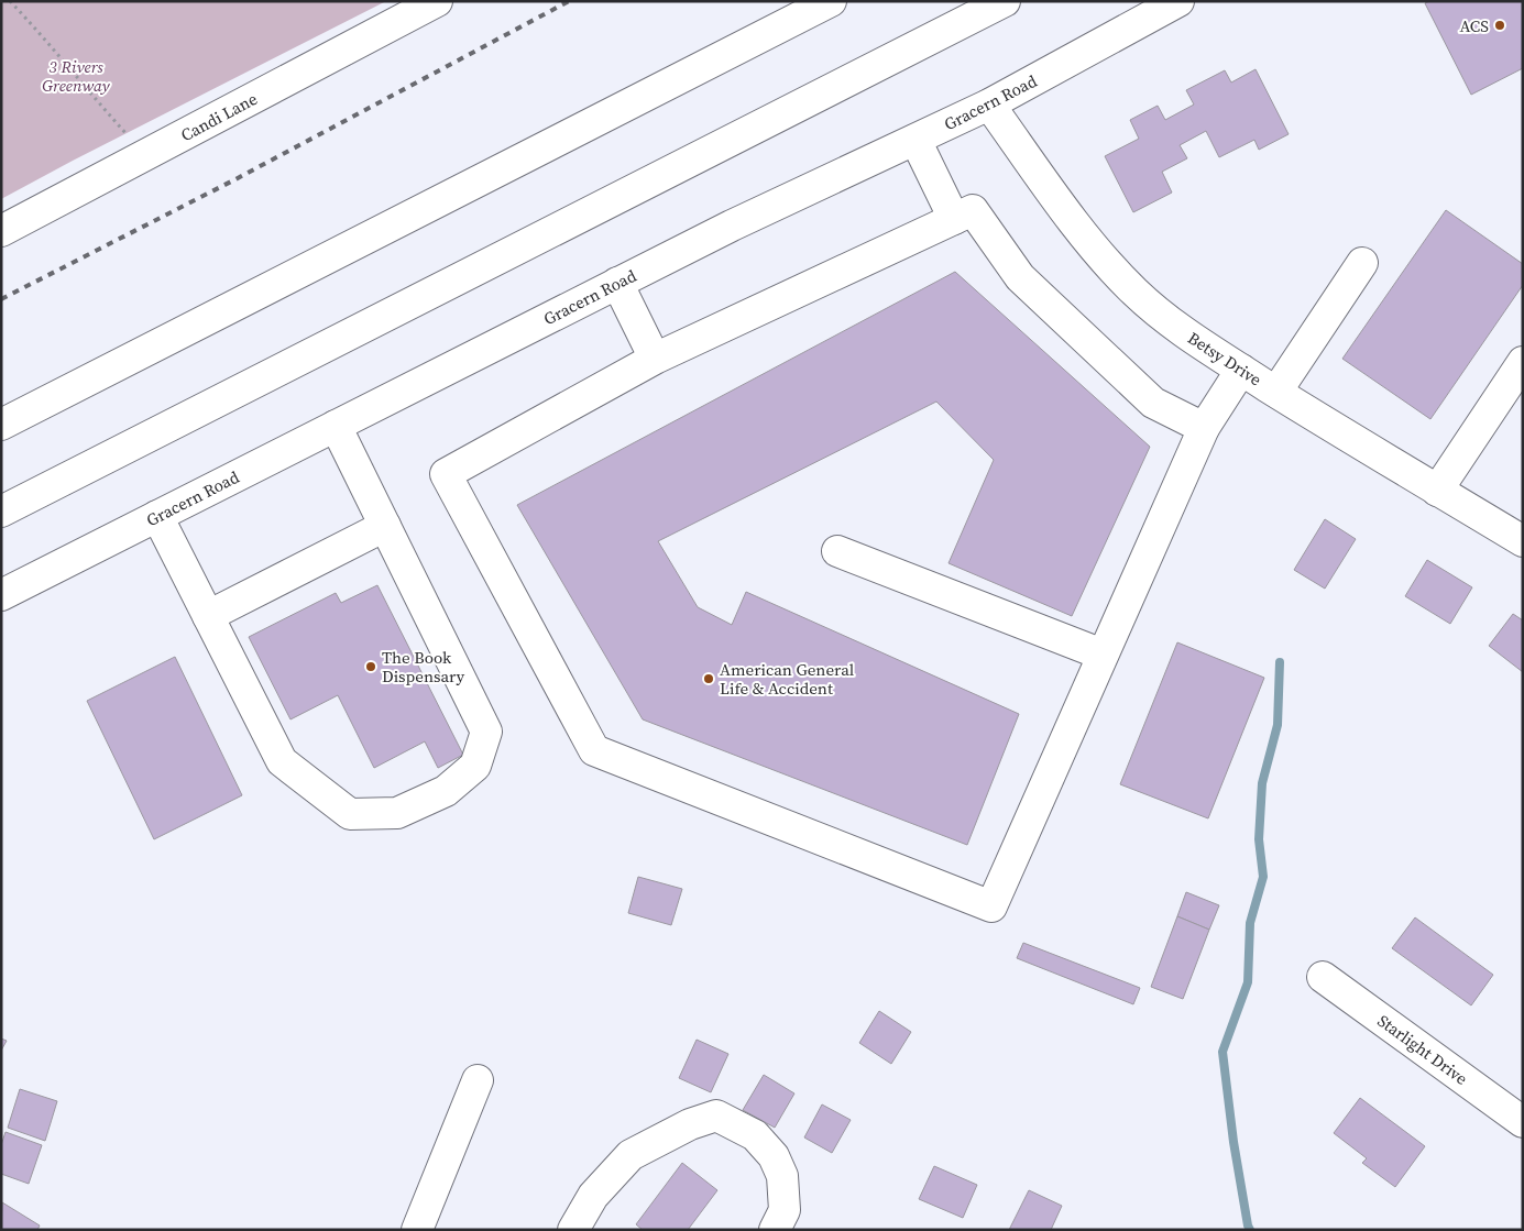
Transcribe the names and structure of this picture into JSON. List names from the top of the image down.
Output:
{
  "streets": {
    "main road": [
      "Gracern Road",
      "Candi Lane",
      "Betsy Drive",
      "Starlight Drive"
    ]
  },
  "crossings": [
    ["Gracern Road", "Betsy Drive"]
  ],
  "parks": ["3 Rivers Greenway"],
  "places": ["ACS", "The Book Dispensary", "American General Life & Accident"]
}
